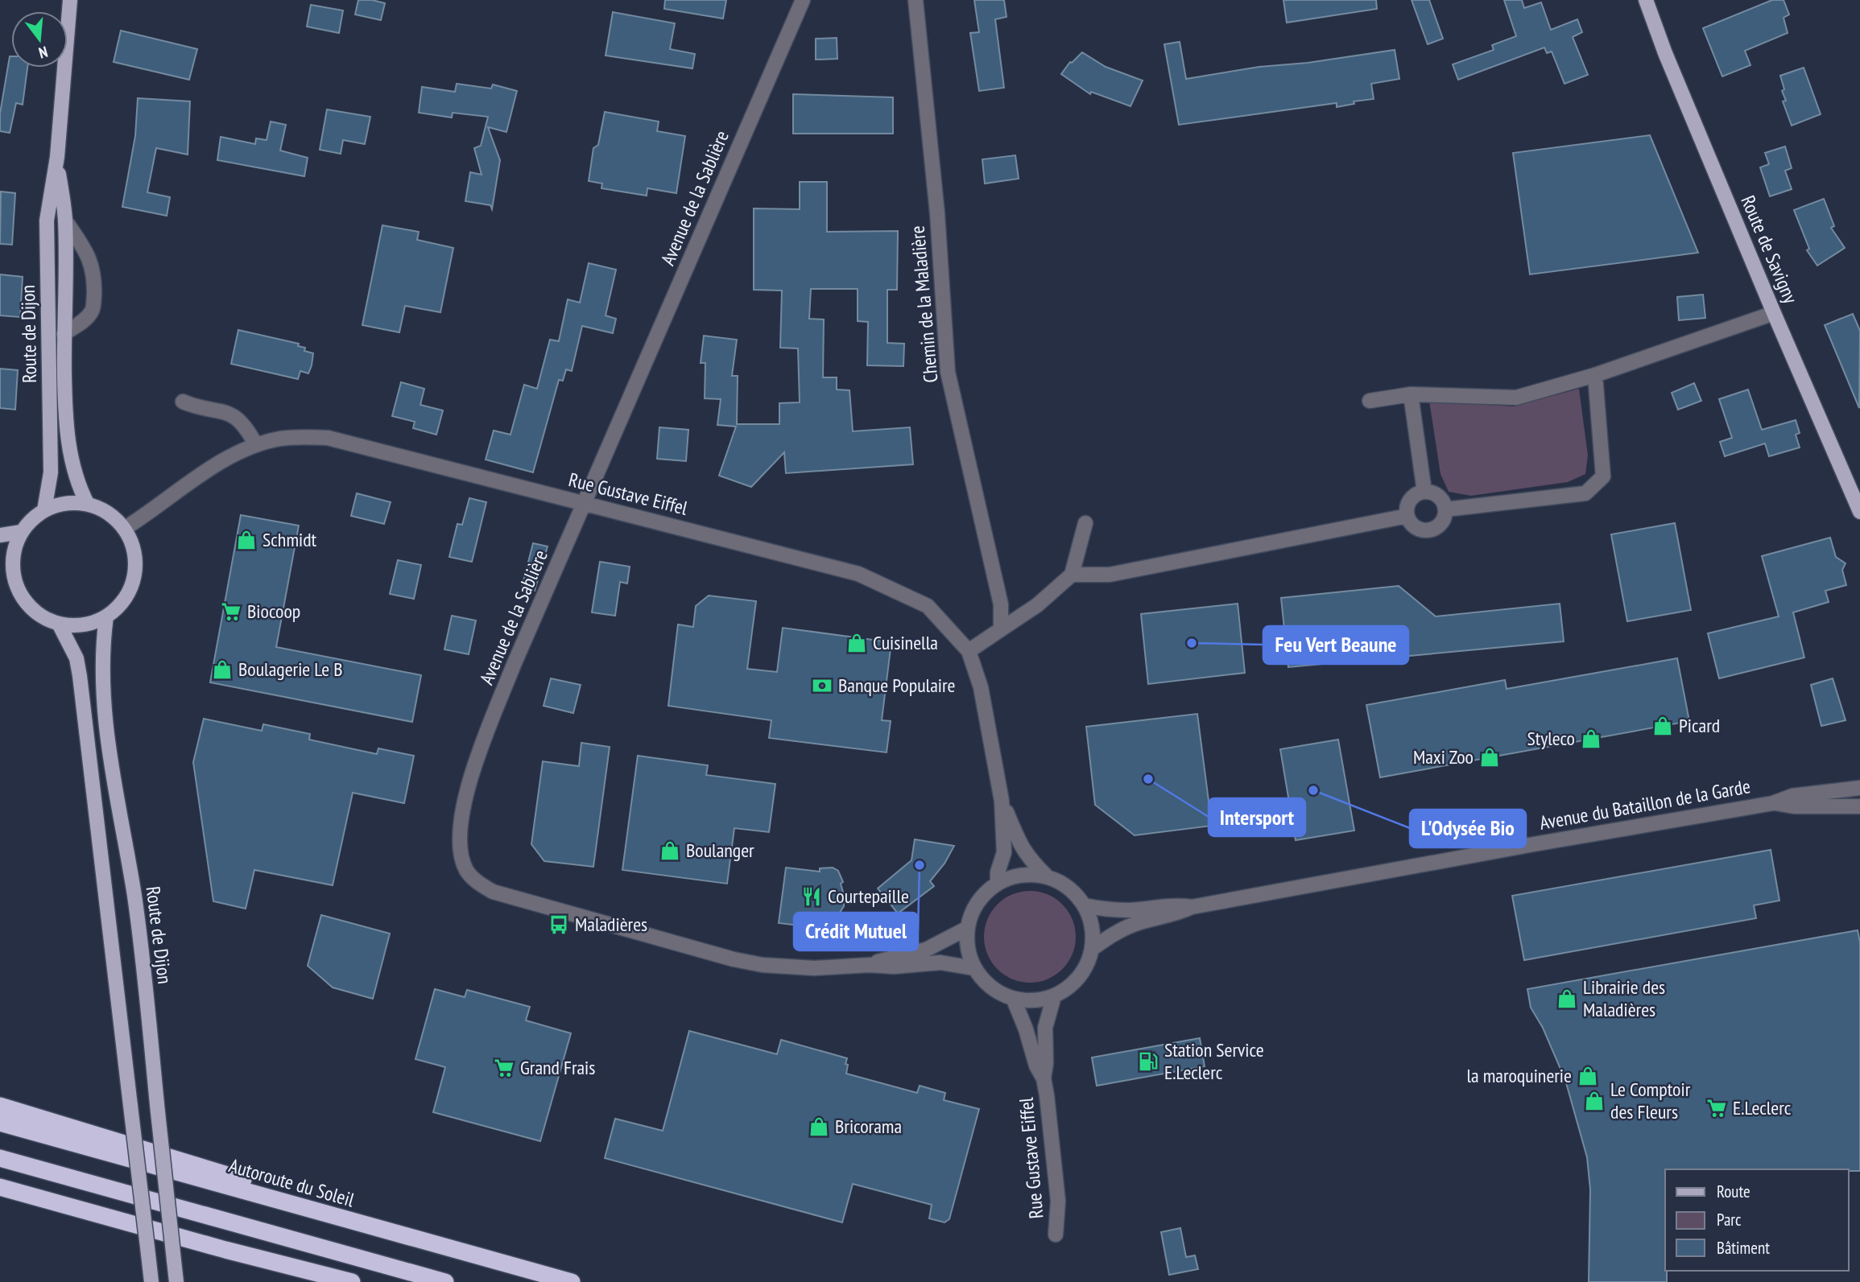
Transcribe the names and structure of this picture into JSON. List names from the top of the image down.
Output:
{
  "streets": {
    "highway": ["Autoroute du Soleil"],
    "main road": ["Route de Savigny", "Route de Dijon"],
    "street": [
      "Avenue de la Sablière",
      "Chemin de la Maladière",
      "Rue Gustave Eiffel",
      "Avenue du Bataillon de la Garde"
    ]
  },
  "crossings": [
    ["Avenue de la Sablière", "Rue Gustave Eiffel"],
    ["Avenue de la Sablière", "Avenue du Bataillon de la Garde"],
    ["Route de Dijon", "Rue Gustave Eiffel"],
    ["Rue Gustave Eiffel", "Avenue du Bataillon de la Garde"]
  ],
  "places": {
    "shop": [
      "Schmidt",
      "Cuisinella",
      "Boulagerie Le B",
      "Picard",
      "Styleco",
      "Maxi Zoo",
      "Boulanger",
      "Librairie des Maladières",
      "la maroquinerie",
      "Le Comptoir des Fleurs",
      "Bricorama"
    ],
    "supermarket": ["Biocoop", "Grand Frais", "E.Leclerc"],
    "other": [
      "Feu Vert Beaune",
      "Intersport",
      "L'Odysée Bio",
      "Crédit Mutuel"
    ],
    "bank": ["Banque Populaire"],
    "restaurant": ["Courtepaille"],
    "bus stop": ["Maladières"],
    "fuel station": ["Station Service E.Leclerc"]
  },
  "legend": ["Route", "Parc", "Bâtiment"],
  "north": "bottom"
}
